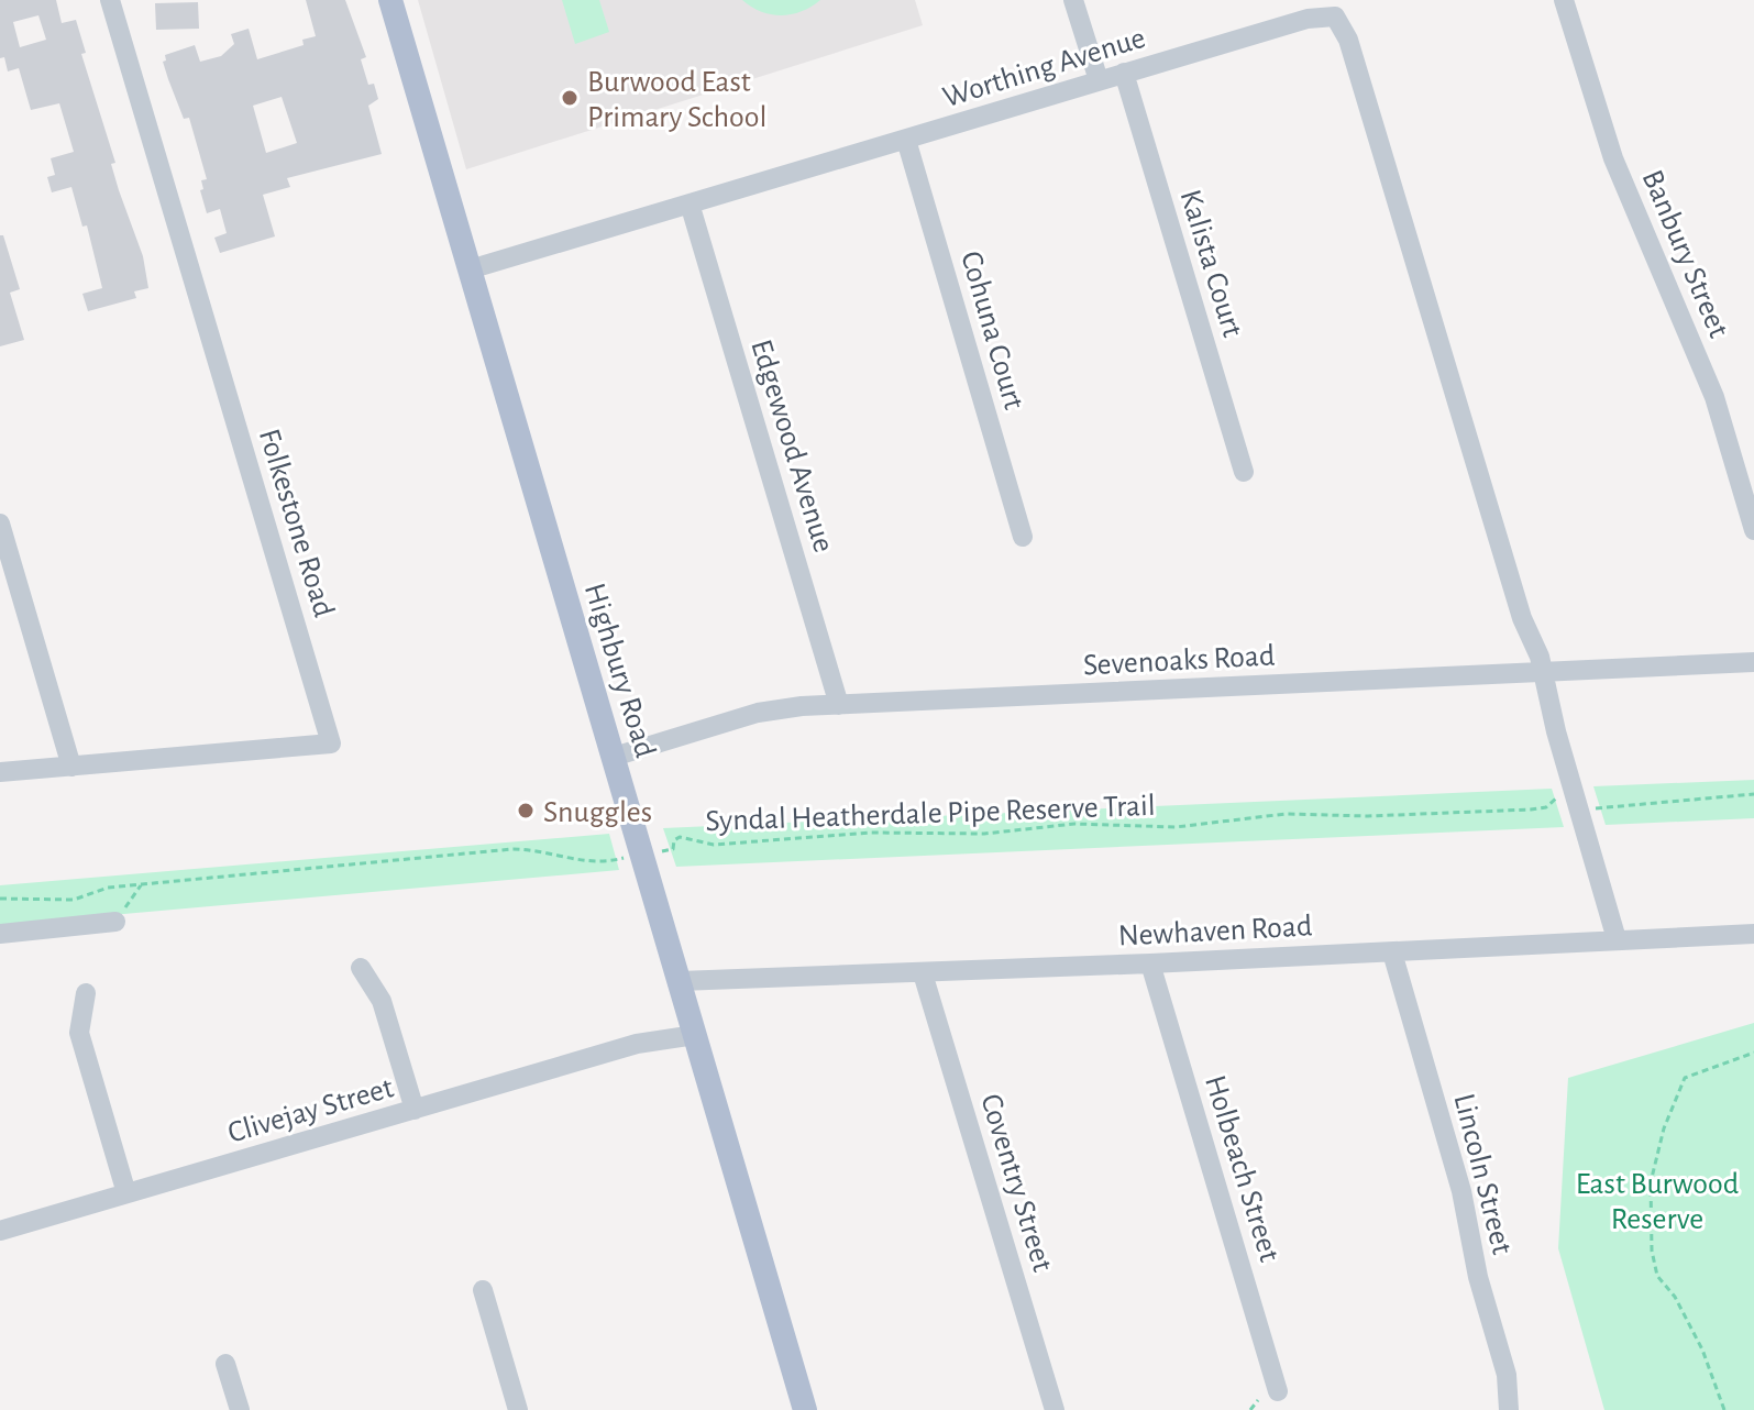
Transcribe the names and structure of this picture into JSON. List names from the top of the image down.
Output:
{
  "streets": {
    "main road": ["Highbury Road"],
    "street": [
      "Worthing Avenue",
      "Banbury Street",
      "Kalista Court",
      "Cohuna Court",
      "Edgewood Avenue",
      "Folkestone Road",
      "Sevenoaks Road",
      "Newhaven Road",
      "Clivejay Street",
      "Holbeach Street",
      "Lincoln Street",
      "Coventry Street"
    ],
    "path": ["Syndal Heatherdale Pipe Reserve Trail"]
  },
  "crossings": [
    ["Worthing Avenue", "Kalista Court"],
    ["Worthing Avenue", "Cohuna Court"],
    ["Worthing Avenue", "Edgewood Avenue"],
    ["Worthing Avenue", "Sevenoaks Road"],
    ["Worthing Avenue", "Highbury Road"],
    ["Worthing Avenue", "Syndal Heatherdale Pipe Reserve Trail"],
    ["Worthing Avenue", "Newhaven Road"],
    ["Edgewood Avenue", "Sevenoaks Road"],
    ["Sevenoaks Road", "Highbury Road"],
    ["Highbury Road", "Syndal Heatherdale Pipe Reserve Trail"],
    ["Highbury Road", "Newhaven Road"],
    ["Highbury Road", "Clivejay Street"],
    ["Newhaven Road", "Holbeach Street"],
    ["Newhaven Road", "Lincoln Street"],
    ["Newhaven Road", "Coventry Street"]
  ],
  "parks": ["East Burwood Reserve"],
  "places": ["Burwood East Primary School", "Snuggles"]
}
